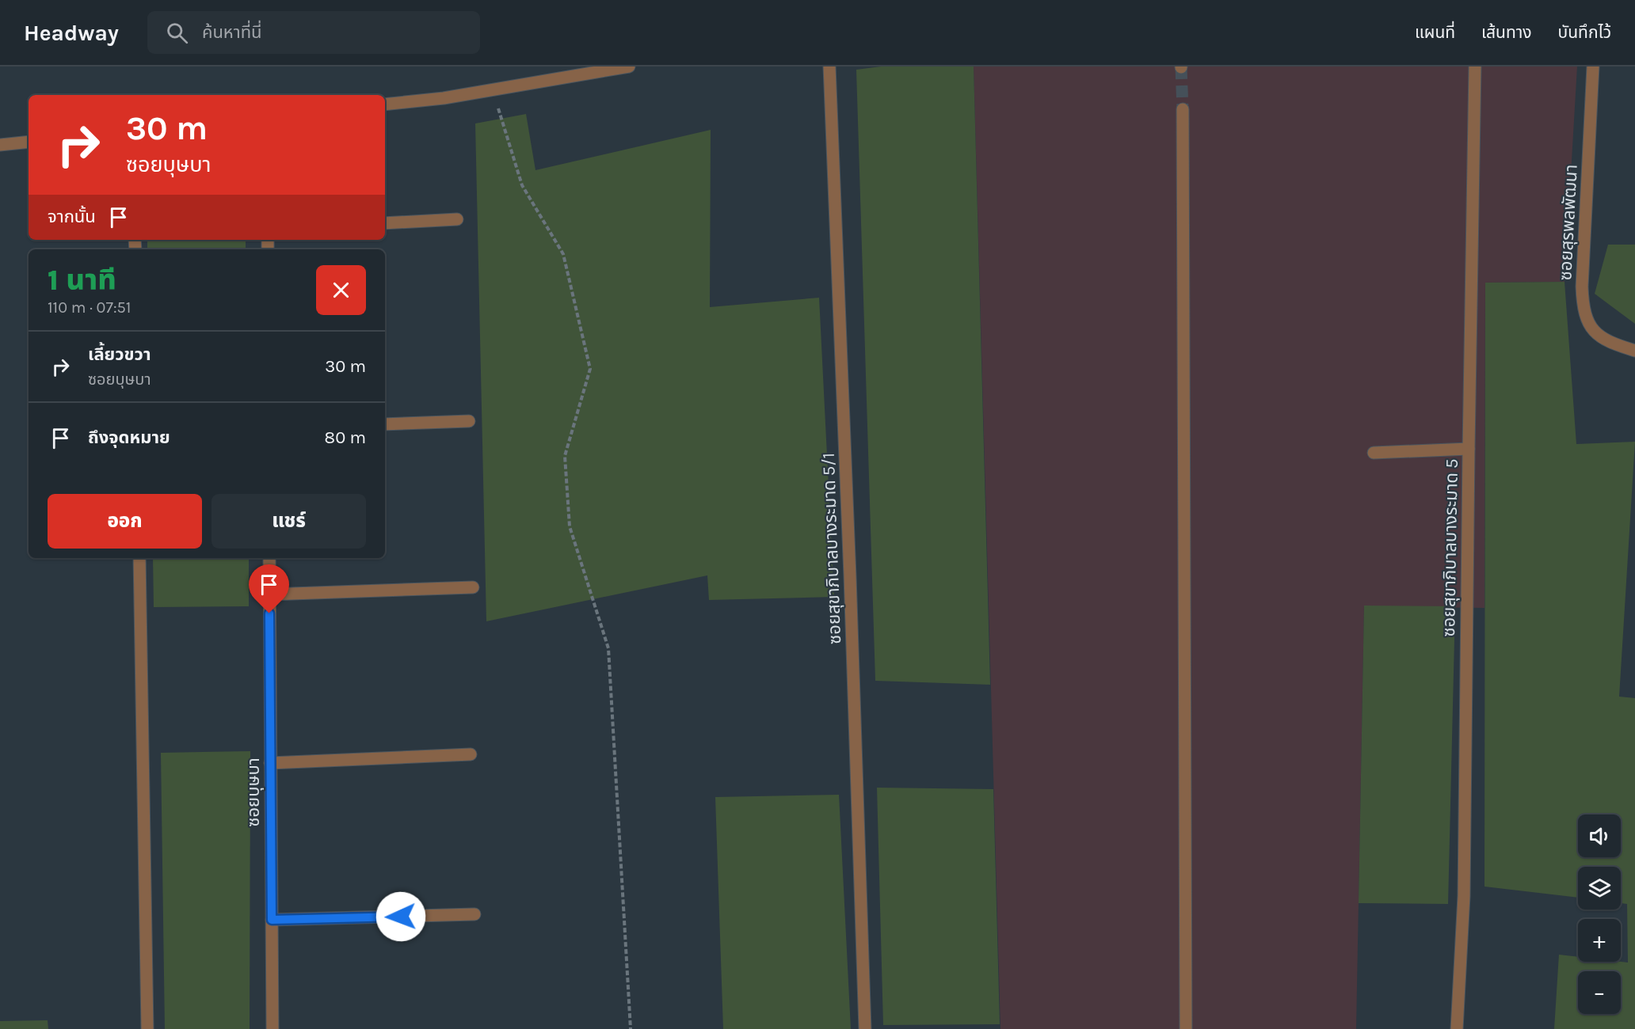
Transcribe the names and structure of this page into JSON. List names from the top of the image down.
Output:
{
  "streets": {
    "street": [
      "ซอยสุรพลพัฒนา",
      "ซอยสุขาภิบาลบางระมาด 5",
      "ซอยสุขาภิบาลบางระมาด 5/1",
      "ซอยบุษบา"
    ]
  },
  "page": {
    "header": "Headway",
    "search": "ค้นหาที่นี่",
    "nav": ["แผนที่", "เส้นทาง", "บันทึกไว้"],
    "turn": ["30 m", "ซอยบุษบา"],
    "then": "จากนั้น",
    "heading": ["1 นาที", "110 m · 07:51"],
    "list": [
      {
        "name": "เลี้ยวขวา",
        "note": "ซอยบุษบา",
        "value": "30 m"
      },
      {
        "name": "ถึงจุดหมาย",
        "value": "80 m"
      }
    ],
    "buttons": ["ออก", "แชร์"],
    "map_buttons": ["+", "−"]
  }
}
